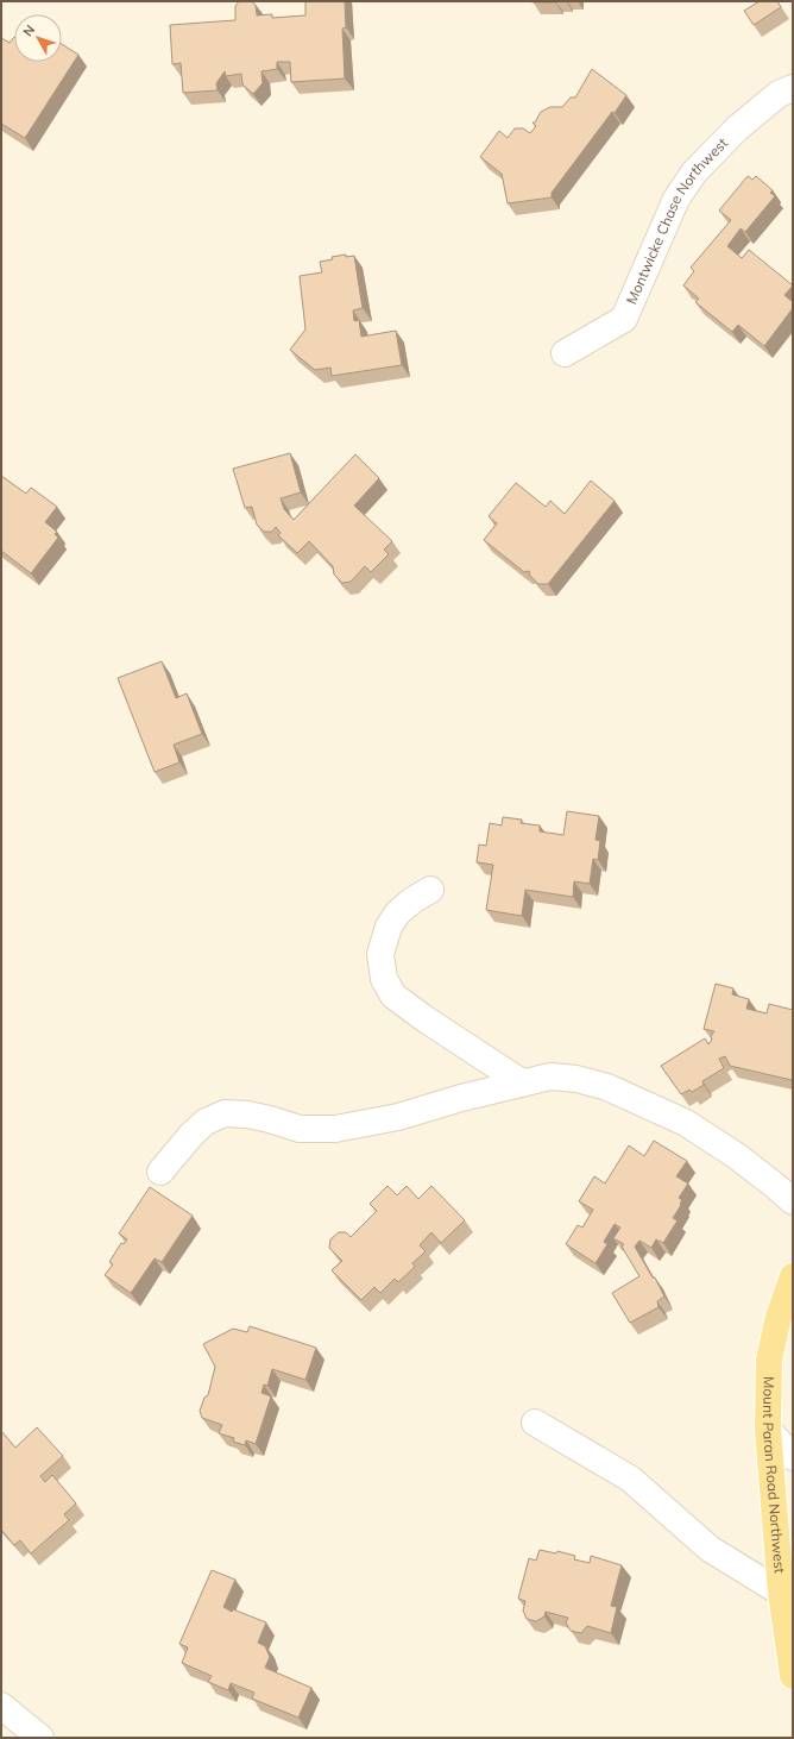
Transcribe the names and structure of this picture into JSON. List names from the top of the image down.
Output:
{
  "streets": {
    "main road": ["Mount Paran Road Northwest"],
    "street": ["Montwicke Chase Northwest"]
  },
  "north": "top left"
}
